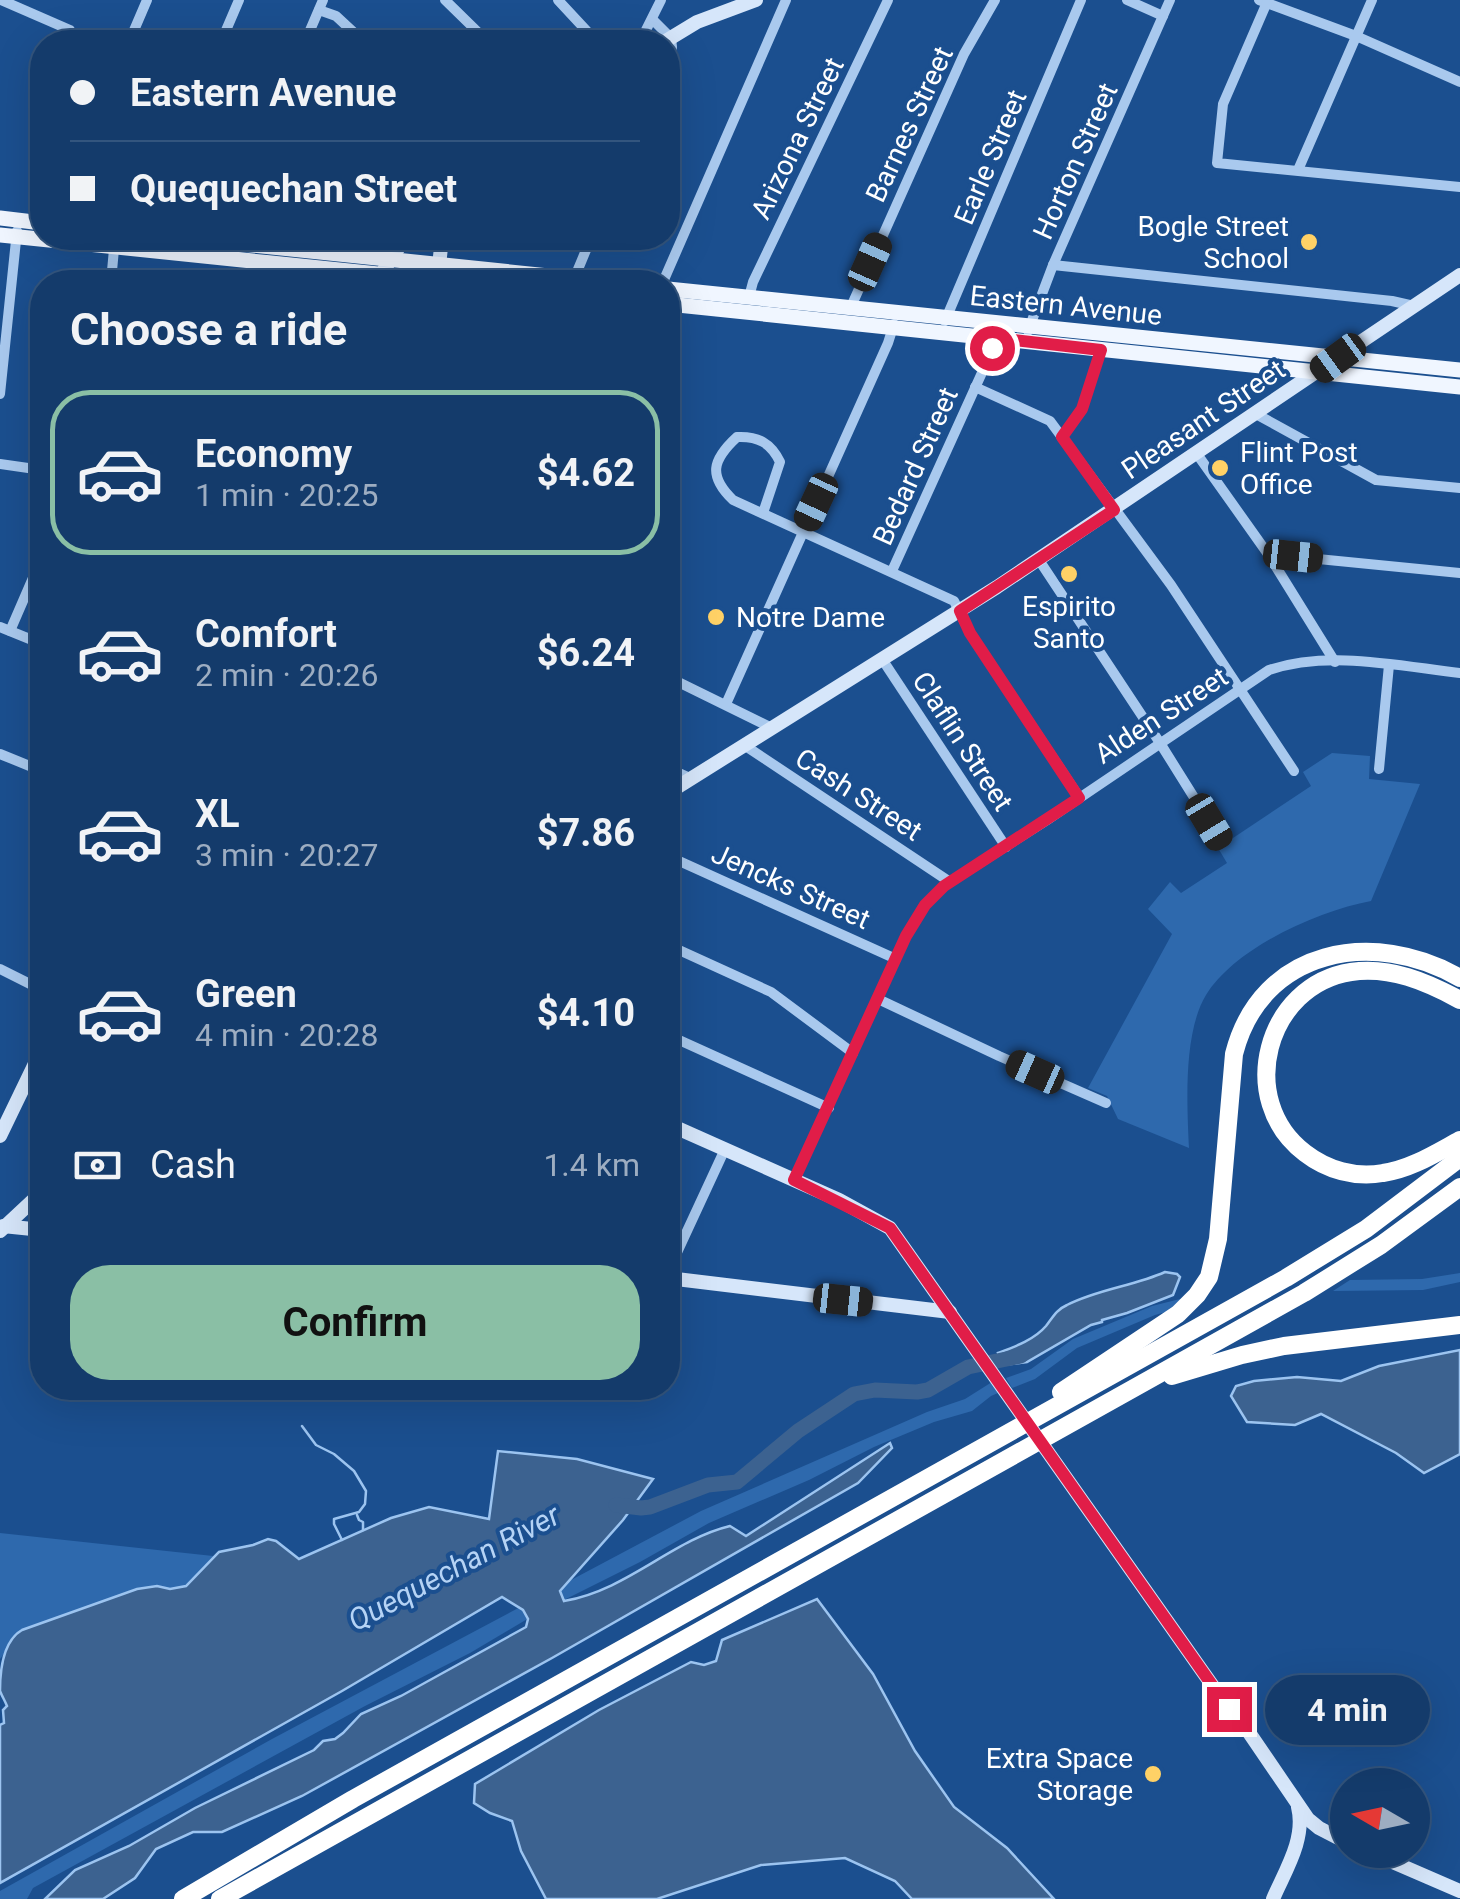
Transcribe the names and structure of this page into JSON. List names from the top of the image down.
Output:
{
  "streets": {
    "main road": ["Eastern Avenue", "Pleasant Street"],
    "street": [
      "Barnes Street",
      "Arizona Street",
      "Earle Street",
      "Horton Street",
      "Bedard Street",
      "Alden Street",
      "Claflin Street",
      "Cash Street",
      "Jencks Street"
    ]
  },
  "crossings": [
    ["Barnes Street", "Eastern Avenue"],
    ["Arizona Street", "Eastern Avenue"],
    ["Earle Street", "Eastern Avenue"],
    ["Horton Street", "Eastern Avenue"],
    ["Eastern Avenue", "Pleasant Street"],
    ["Eastern Avenue", "Bedard Street"],
    ["Pleasant Street", "Claflin Street"],
    ["Pleasant Street", "Cash Street"],
    ["Alden Street", "Claflin Street"],
    ["Alden Street", "Cash Street"],
    ["Alden Street", "Jencks Street"]
  ],
  "water": ["Quequechan River"],
  "places": [
    "Bogle Street School",
    "Flint Post Office",
    "Espirito Santo",
    "Notre Dame",
    "Extra Space Storage"
  ],
  "north": "left",
  "page": {
    "banner": ["Eastern Avenue", "Quequechan Street"],
    "heading": "Choose a ride",
    "list": [
      {
        "name": "Economy",
        "note": "1 min · 20:25",
        "value": "$4.62"
      },
      {
        "name": "Comfort",
        "note": "2 min · 20:26",
        "value": "$6.24"
      },
      {
        "name": "XL",
        "note": "3 min · 20:27",
        "value": "$7.86"
      },
      {
        "name": "Green",
        "note": "4 min · 20:28",
        "value": "$4.10"
      }
    ],
    "pay": ["Cash", "1.4 km"],
    "buttons": "Confirm",
    "bubble": "4 min"
  }
}
